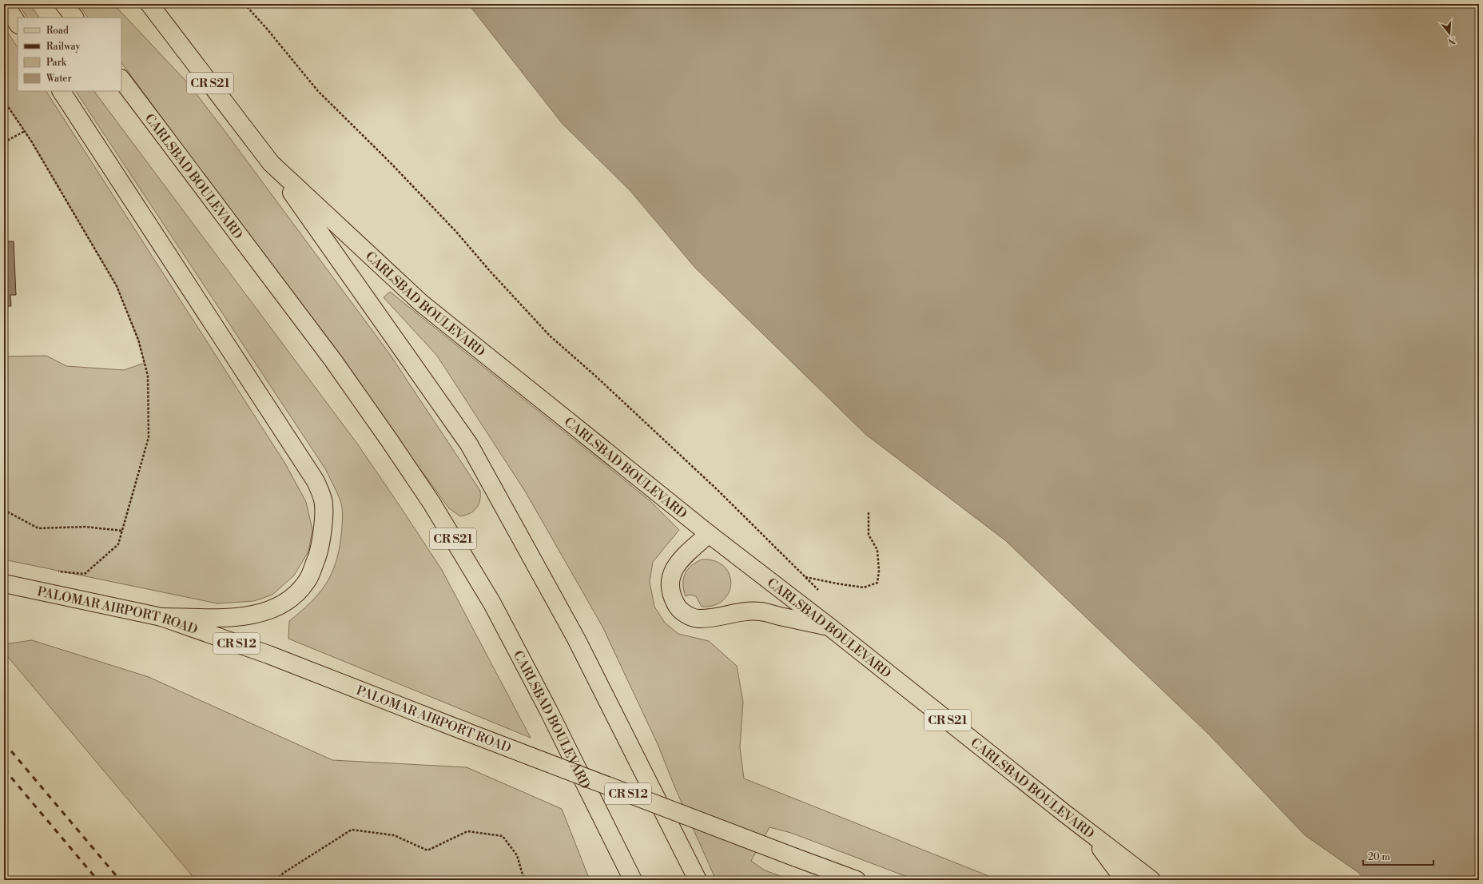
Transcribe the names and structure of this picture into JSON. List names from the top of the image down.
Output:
{
  "streets": {
    "main road": [
      "CR S21",
      "CARLSBAD BOULEVARD",
      "PALOMAR AIRPORT ROAD",
      "CR S12"
    ]
  },
  "legend": [
    "Road",
    "Railway",
    "Park",
    "Water"
  ],
  "scale_bar": "20 m",
  "north": "bottom"
}
